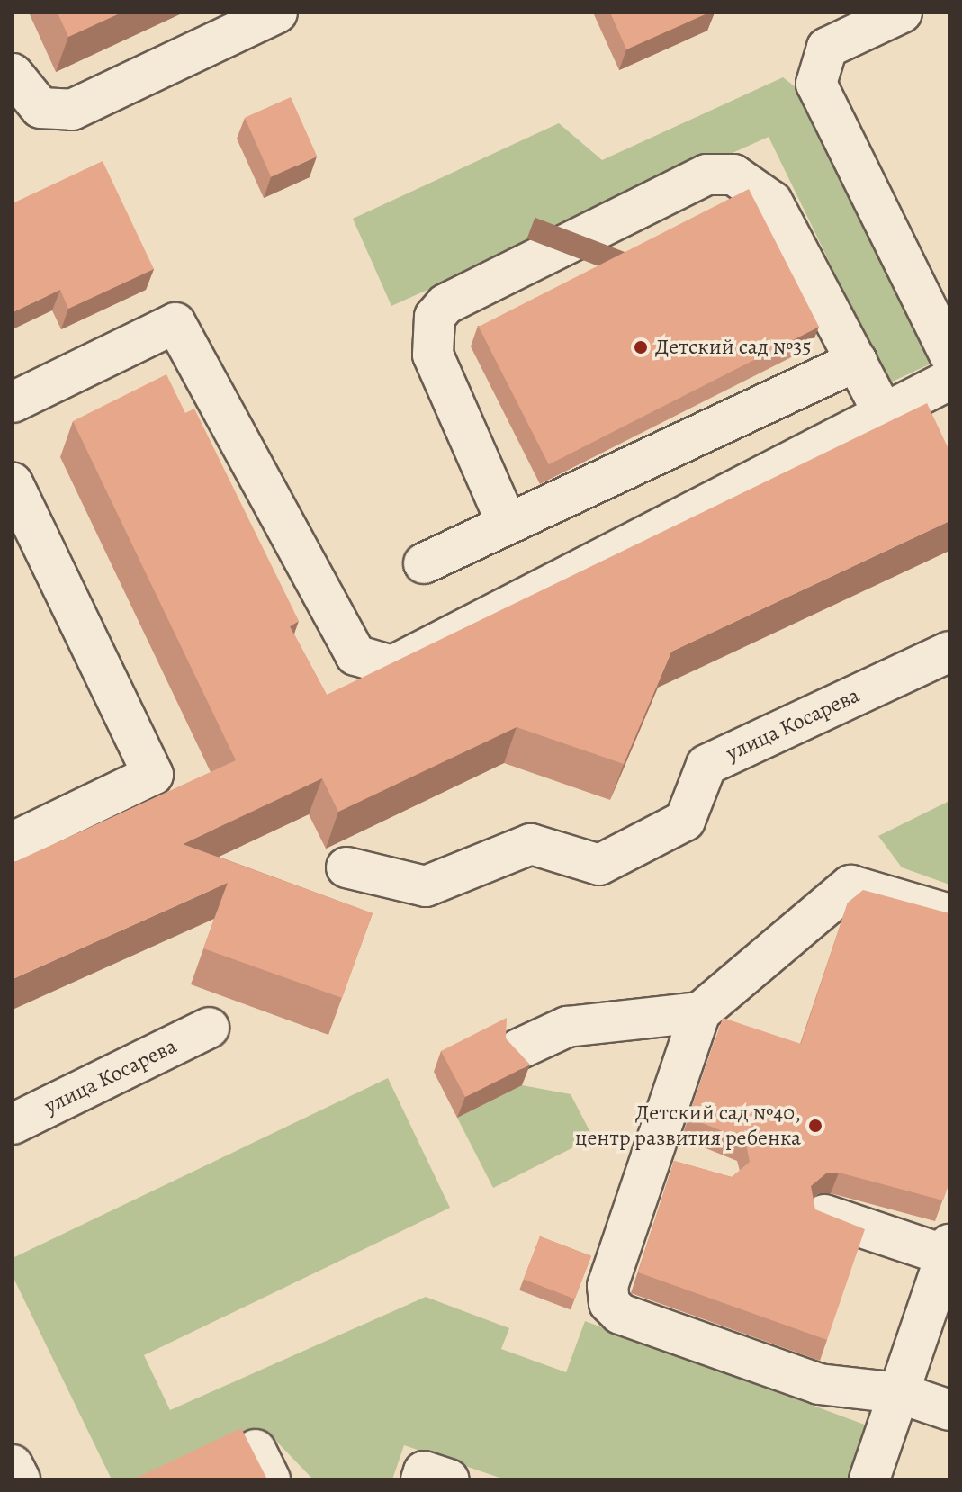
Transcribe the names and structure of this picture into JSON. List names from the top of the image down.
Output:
{
  "streets": {
    "street": ["улица Косарева"]
  },
  "places": ["Детский сад №35", "Детский сад №40, центр развития ребенка"]
}
